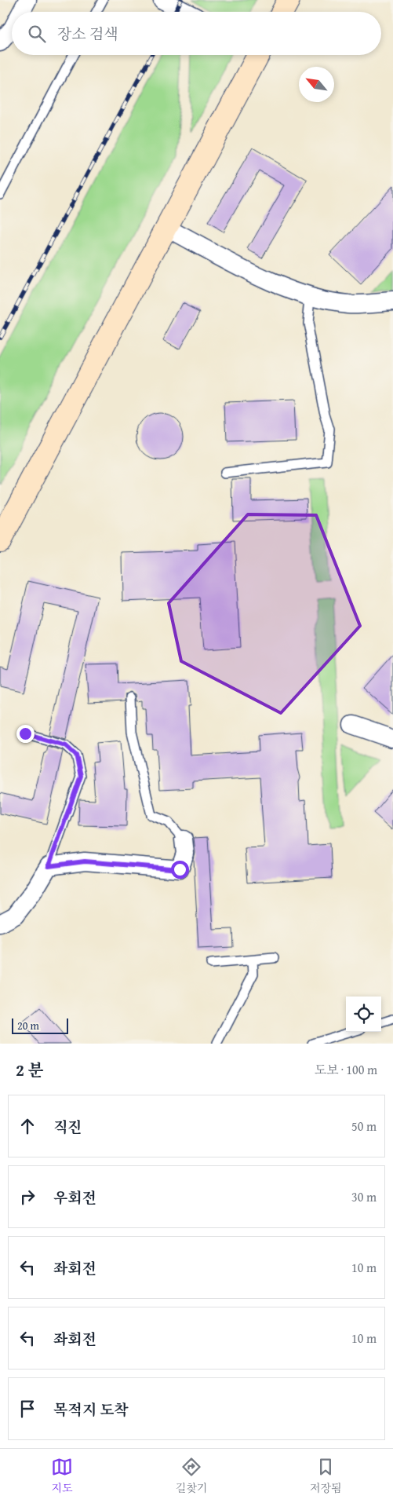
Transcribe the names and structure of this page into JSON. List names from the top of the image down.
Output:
{
  "scale_bar": "20 m",
  "north": "top left",
  "page": {
    "search": "장소 검색",
    "scale": "20 m",
    "heading": ["2 분", "도보 · 100 m"],
    "list": [
      ["직진", "50 m"],
      ["우회전", "30 m"],
      ["좌회전", "10 m"],
      ["좌회전", "10 m"],
      "목적지 도착"
    ],
    "nav": ["지도", "길찾기", "저장됨"]
  }
}
